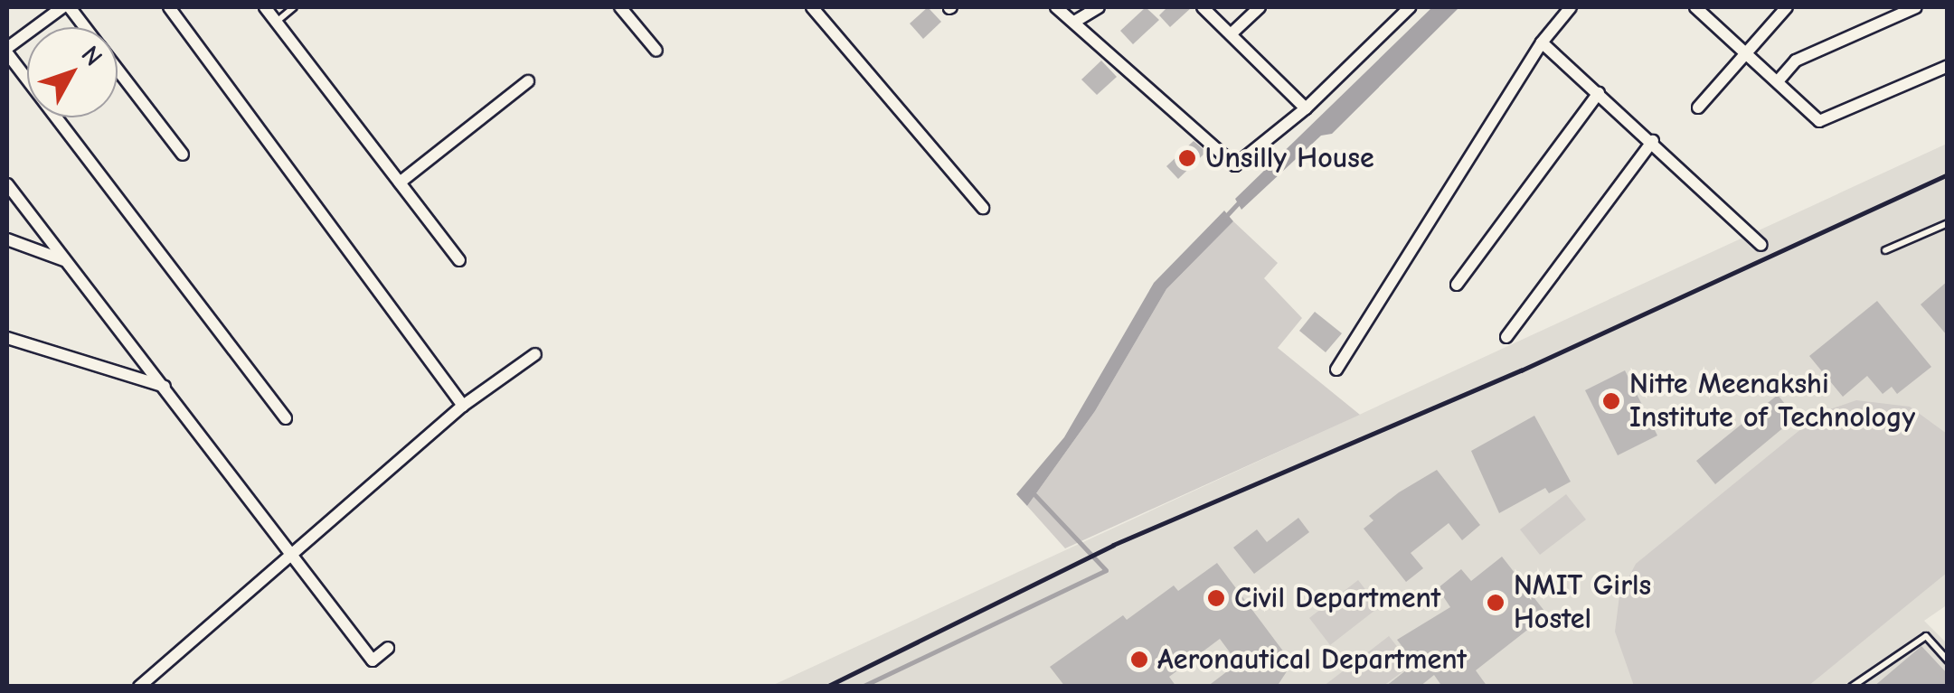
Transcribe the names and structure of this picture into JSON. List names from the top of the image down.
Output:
{
  "places": [
    "Unsilly House",
    "Nitte Meenakshi Institute of Technology",
    "Civil Department",
    "NMIT Girls Hostel",
    "Aeronautical Department"
  ],
  "north": "top right"
}
